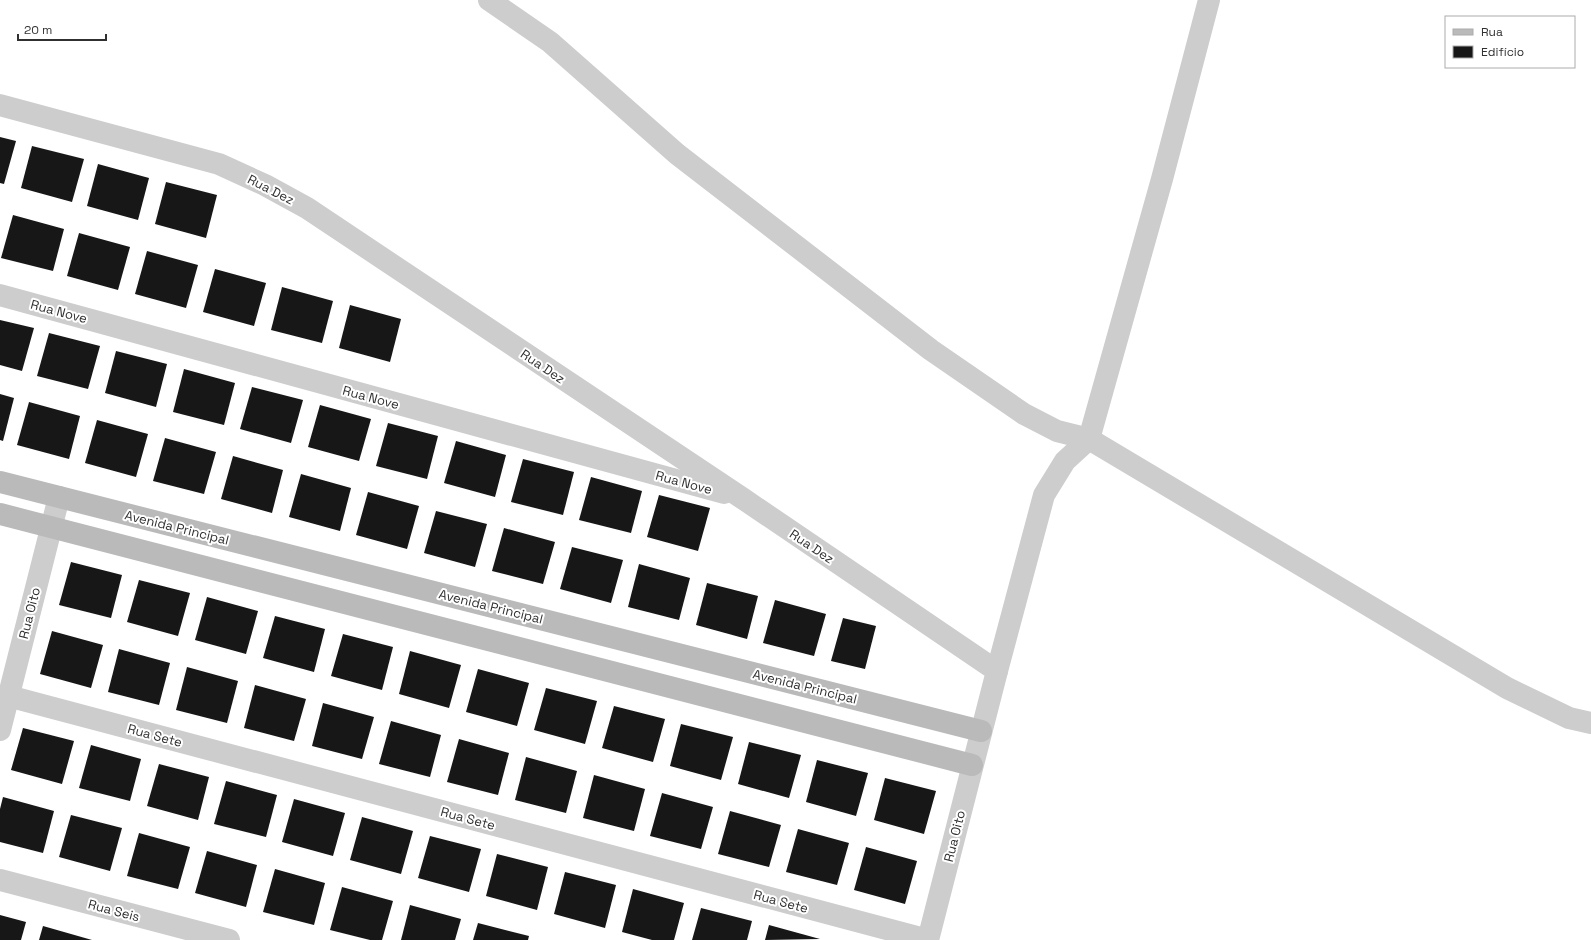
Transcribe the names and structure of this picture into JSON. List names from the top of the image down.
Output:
{
  "streets": {
    "street": [
      "Rua Dez",
      "Rua Nove",
      "Avenida Principal",
      "Rua Oito",
      "Rua Sete",
      "Rua Seis"
    ]
  },
  "crossings": [
    ["Rua Dez", "Rua Nove"],
    ["Avenida Principal", "Rua Oito"],
    ["Rua Oito", "Rua Sete"]
  ],
  "legend": ["Rua", "Edifício"],
  "scale_bar": "20 m"
}
